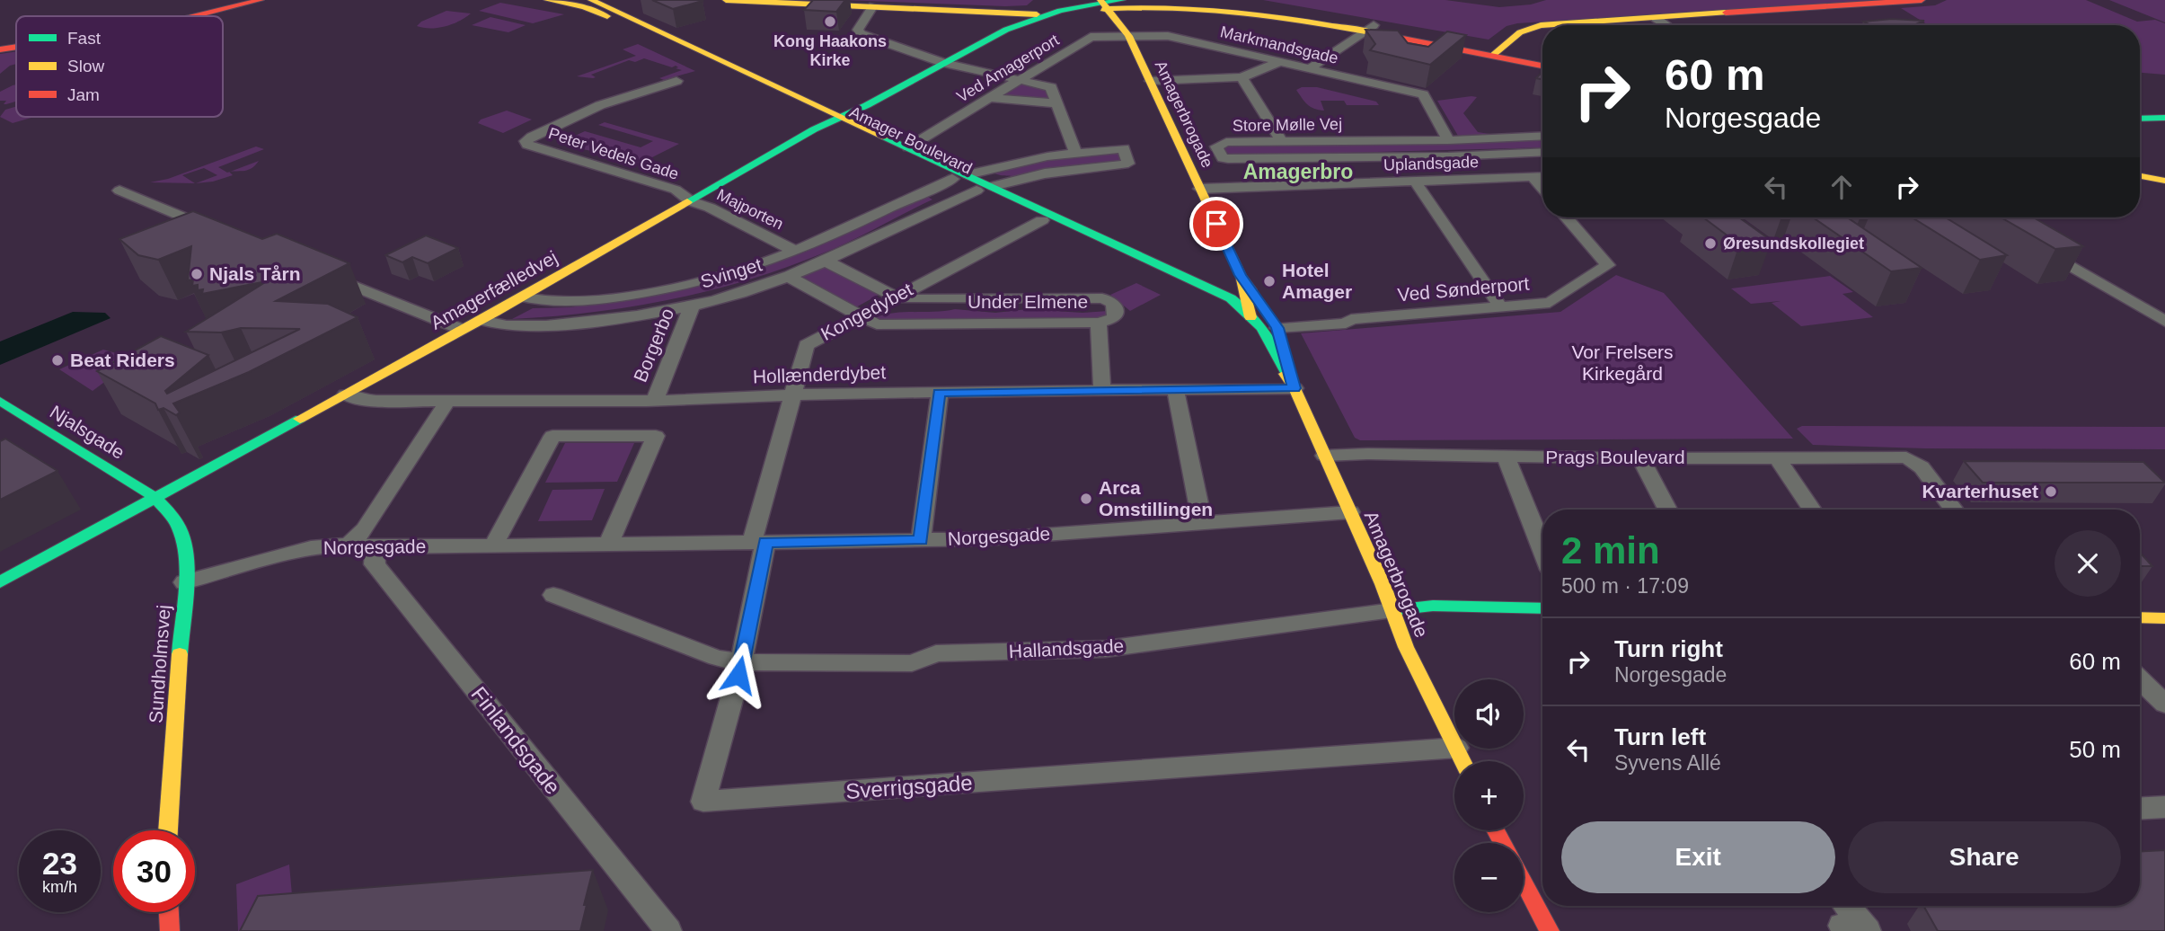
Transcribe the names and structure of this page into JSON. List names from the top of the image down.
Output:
{
  "streets": {
    "street": [
      "Markmandsgade",
      "Ved Amagerport",
      "Amagerbrogade",
      "Store Mølle Vej",
      "Amager Boulevard",
      "Peter Vedels Gade",
      "Uplandsgade",
      "Majporten",
      "Svinget",
      "Ved Sønderport",
      "Amagerfælledvej",
      "Under Elmene",
      "Kongedybet",
      "Borgerbo",
      "Hollænderdybet",
      "Njalsgade",
      "Prags Boulevard",
      "Norgesgade",
      "Hallandsgade",
      "Sundholmsvej",
      "Finlandsgade",
      "Sverrigsgade"
    ]
  },
  "crossings": [
    ["Markmandsgade", "Ved Amagerport"],
    ["Markmandsgade", "Amagerbrogade"],
    ["Markmandsgade", "Store Mølle Vej"],
    ["Ved Amagerport", "Amagerbrogade"],
    ["Ved Amagerport", "Amager Boulevard"],
    ["Amagerbrogade", "Amager Boulevard"],
    ["Amagerbrogade", "Uplandsgade"],
    ["Amagerbrogade", "Ved Sønderport"],
    ["Amagerbrogade", "Hollænderdybet"],
    ["Amagerbrogade", "Prags Boulevard"],
    ["Amagerbrogade", "Norgesgade"],
    ["Amagerbrogade", "Hallandsgade"],
    ["Amager Boulevard", "Svinget"],
    ["Amager Boulevard", "Amagerfælledvej"],
    ["Amager Boulevard", "Kongedybet"],
    ["Peter Vedels Gade", "Majporten"],
    ["Peter Vedels Gade", "Amagerfælledvej"],
    ["Majporten", "Svinget"],
    ["Majporten", "Amagerfælledvej"],
    ["Svinget", "Amagerfælledvej"],
    ["Svinget", "Under Elmene"],
    ["Svinget", "Borgerbo"],
    ["Amagerfælledvej", "Hollænderdybet"],
    ["Amagerfælledvej", "Njalsgade"],
    ["Amagerfælledvej", "Sundholmsvej"],
    ["Under Elmene", "Kongedybet"],
    ["Kongedybet", "Hollænderdybet"],
    ["Kongedybet", "Norgesgade"],
    ["Kongedybet", "Hallandsgade"],
    ["Kongedybet", "Sverrigsgade"],
    ["Borgerbo", "Hollænderdybet"],
    ["Njalsgade", "Sundholmsvej"],
    ["Norgesgade", "Sundholmsvej"],
    ["Norgesgade", "Finlandsgade"],
    ["Hallandsgade", "Sverrigsgade"]
  ],
  "districts": ["Amagerbro"],
  "parks": ["Vor Frelsers Kirkegård"],
  "places": [
    "Kong Haakons Kirke",
    "Øresundskollegiet",
    "Njals Tårn",
    "Hotel Amager",
    "Beat Riders",
    "Kvarterhuset",
    "Arca Omstillingen"
  ],
  "legend": ["Fast", "Slow", "Jam"],
  "page": {
    "turn": ["60 m", "Norgesgade"],
    "heading": ["2 min", "500 m · 17:09"],
    "list": [
      {
        "name": "Turn right",
        "note": "Norgesgade",
        "value": "60 m"
      },
      {
        "name": "Turn left",
        "note": "Syvens Allé",
        "value": "50 m"
      }
    ],
    "map_buttons": ["+", "−"],
    "buttons": ["Exit", "Share"],
    "speed": "23 km/h",
    "limit": "30"
  }
}
